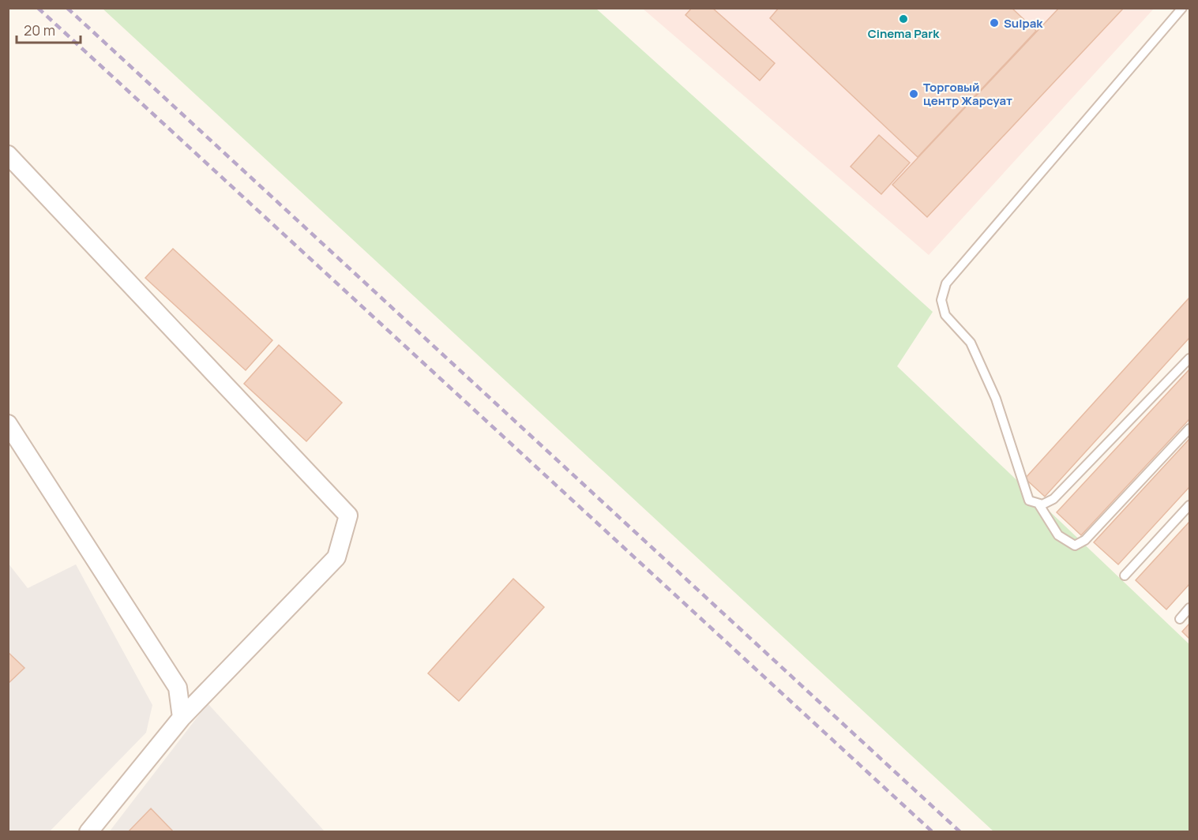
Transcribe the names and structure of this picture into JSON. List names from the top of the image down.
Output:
{
  "places": ["Cinema Park", "Sulpak", "Торговый центр Жарсуат"],
  "scale_bar": "20 m"
}
